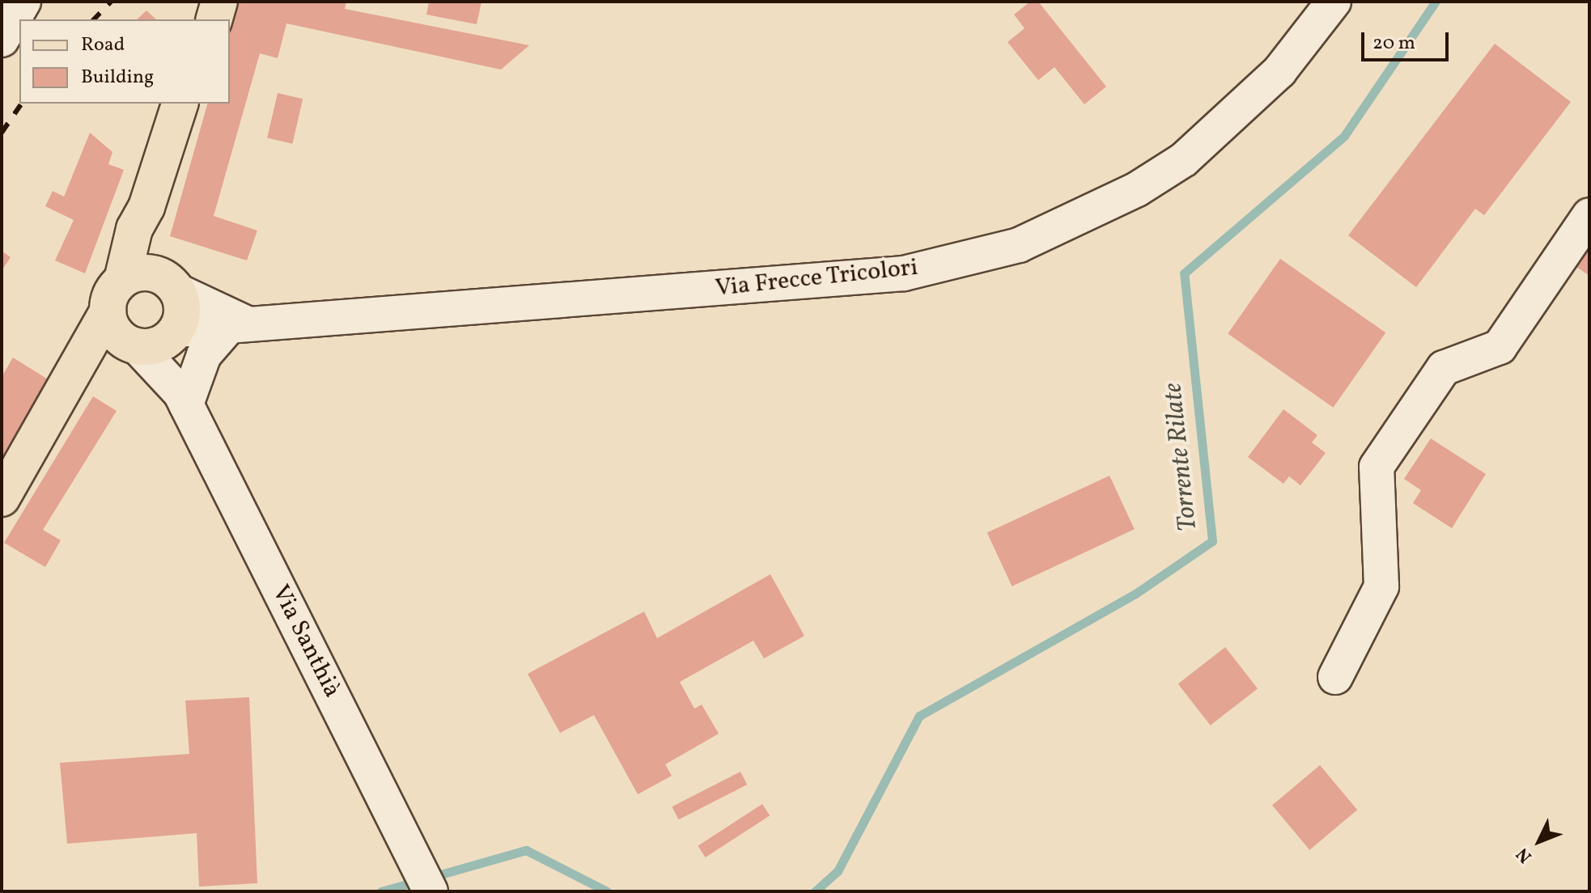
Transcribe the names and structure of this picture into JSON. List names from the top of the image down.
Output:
{
  "streets": {
    "street": ["Via Frecce Tricolori", "Via Santhià"]
  },
  "crossings": [
    ["Via Frecce Tricolori", "Via Santhià"]
  ],
  "water": ["Torrente Rilate"],
  "legend": ["Road", "Building"],
  "scale_bar": "20 m",
  "north": "bottom left"
}
